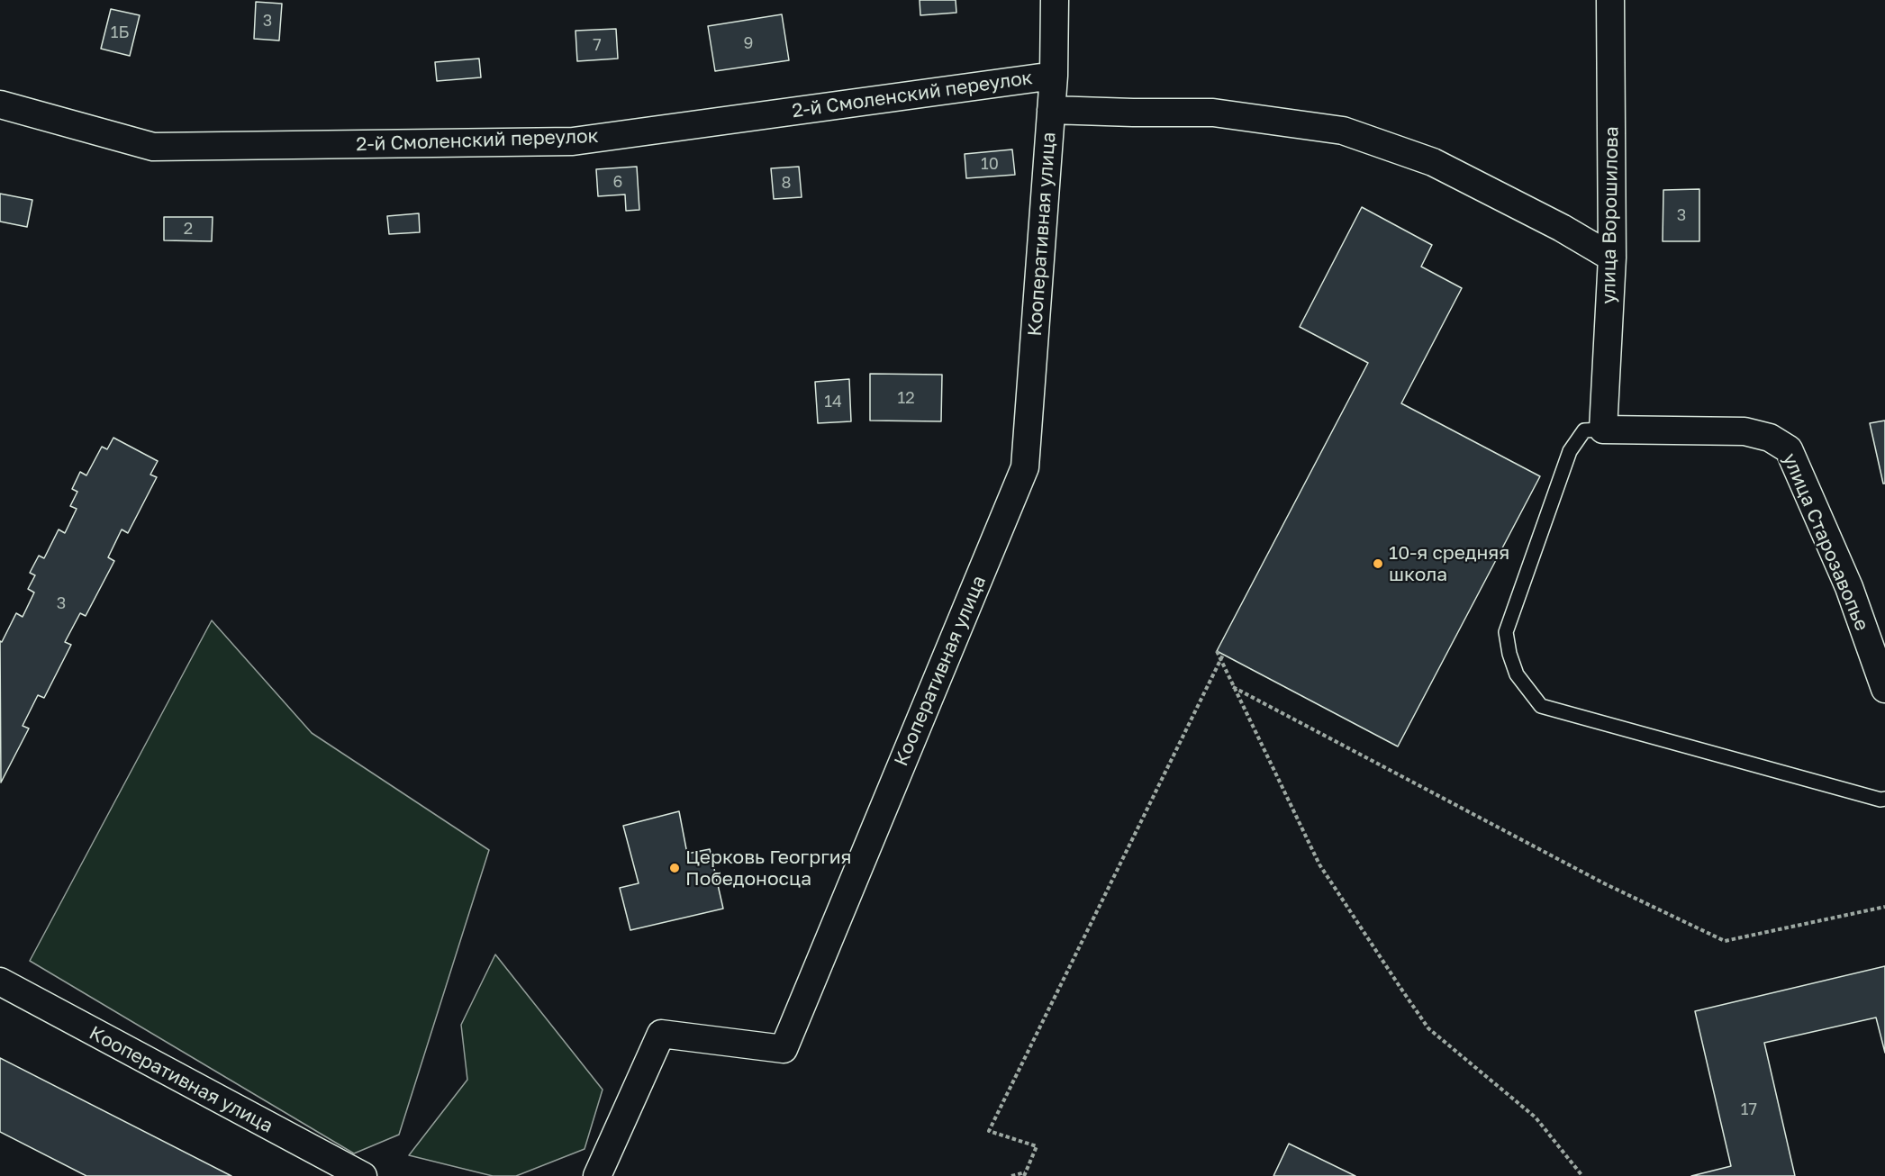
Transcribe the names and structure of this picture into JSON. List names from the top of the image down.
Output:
{
  "streets": {
    "street": [
      "2-й Смоленский переулок",
      "улица Ворошилова",
      "Кооперативная улица",
      "улица Старозавопье"
    ]
  },
  "crossings": [
    ["2-й Смоленский переулок", "Кооперативная улица"],
    ["улица Ворошилова", "улица Старозавопье"]
  ],
  "places": ["10-я средняя школа", "Церковь Геогргия Победоносца"],
  "house_numbers": [
    "3",
    "1Б",
    "9",
    "7",
    "10",
    "6",
    "8",
    "3",
    "2",
    "12",
    "14",
    "3",
    "17"
  ]
}
